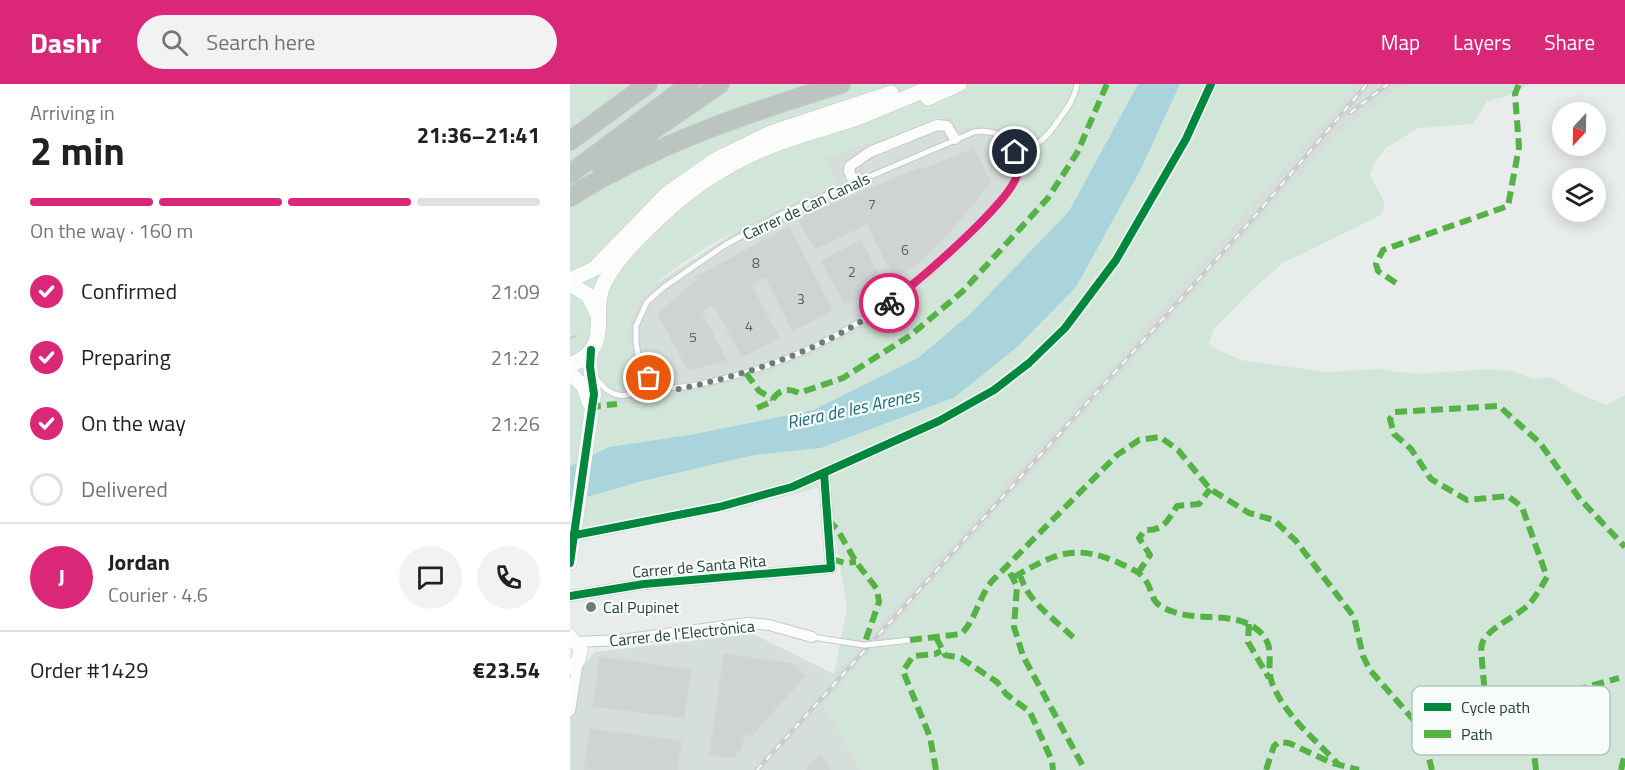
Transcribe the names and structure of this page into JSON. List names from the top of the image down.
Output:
{
  "streets": {
    "street": ["Carrer de Santa Rita", "Carrer de l'Electrònica"],
    "lane": ["Carrer de Can Canals"]
  },
  "water": ["Riera de les Arenes"],
  "places": ["Cal Pupinet"],
  "house_numbers": [
    "7",
    "6",
    "8",
    "2",
    "3",
    "4",
    "5"
  ],
  "legend": ["Cycle path", "Path"],
  "north": "bottom",
  "page": {
    "header": "Dashr",
    "search": "Search here",
    "nav": ["Map", "Layers", "Share"],
    "heading": ["2 min", "Arriving in", "21:36–21:41"],
    "panel": [
      "Jordan",
      "Courier · 4.6",
      "Order #1429",
      "€23.54"
    ],
    "bar": "On the way · 160 m",
    "list": [
      ["Confirmed", "21:09"],
      ["Preparing", "21:22"],
      ["On the way", "21:26"],
      "Delivered"
    ],
    "round": "J"
  }
}
